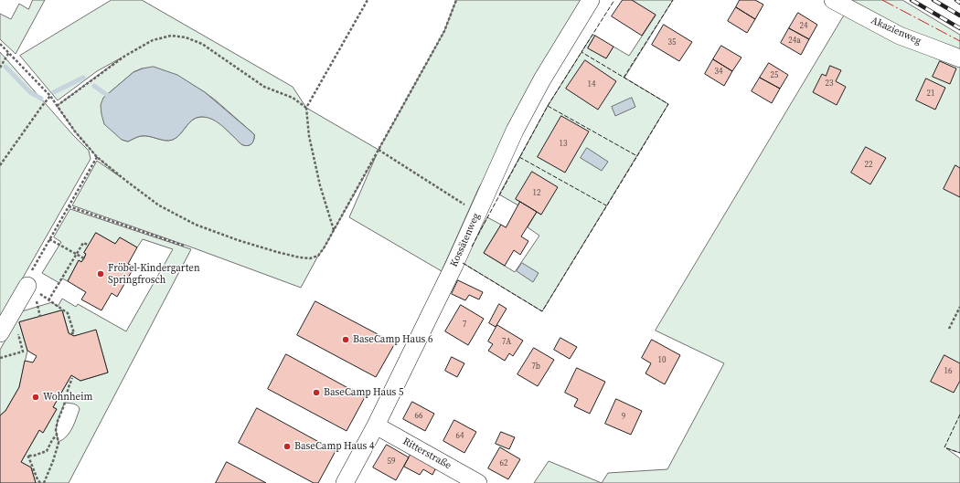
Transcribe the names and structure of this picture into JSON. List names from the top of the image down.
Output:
{
  "streets": {
    "street": ["Akazienweg", "Kossätenweg", "Ritterstraße"]
  },
  "crossings": [
    ["Kossätenweg", "Ritterstraße"]
  ],
  "places": [
    "Fröbel-Kindergarten Springfrosch",
    "BaseCamp Haus 6",
    "BaseCamp Haus 5",
    "Wohnheim",
    "BaseCamp Haus 4"
  ],
  "house_numbers": [
    "24",
    "24a",
    "35",
    "34",
    "25",
    "23",
    "14",
    "21",
    "13",
    "22",
    "12",
    "7",
    "7A",
    "10",
    "7b",
    "16",
    "66",
    "9",
    "64",
    "59",
    "62"
  ]
}
